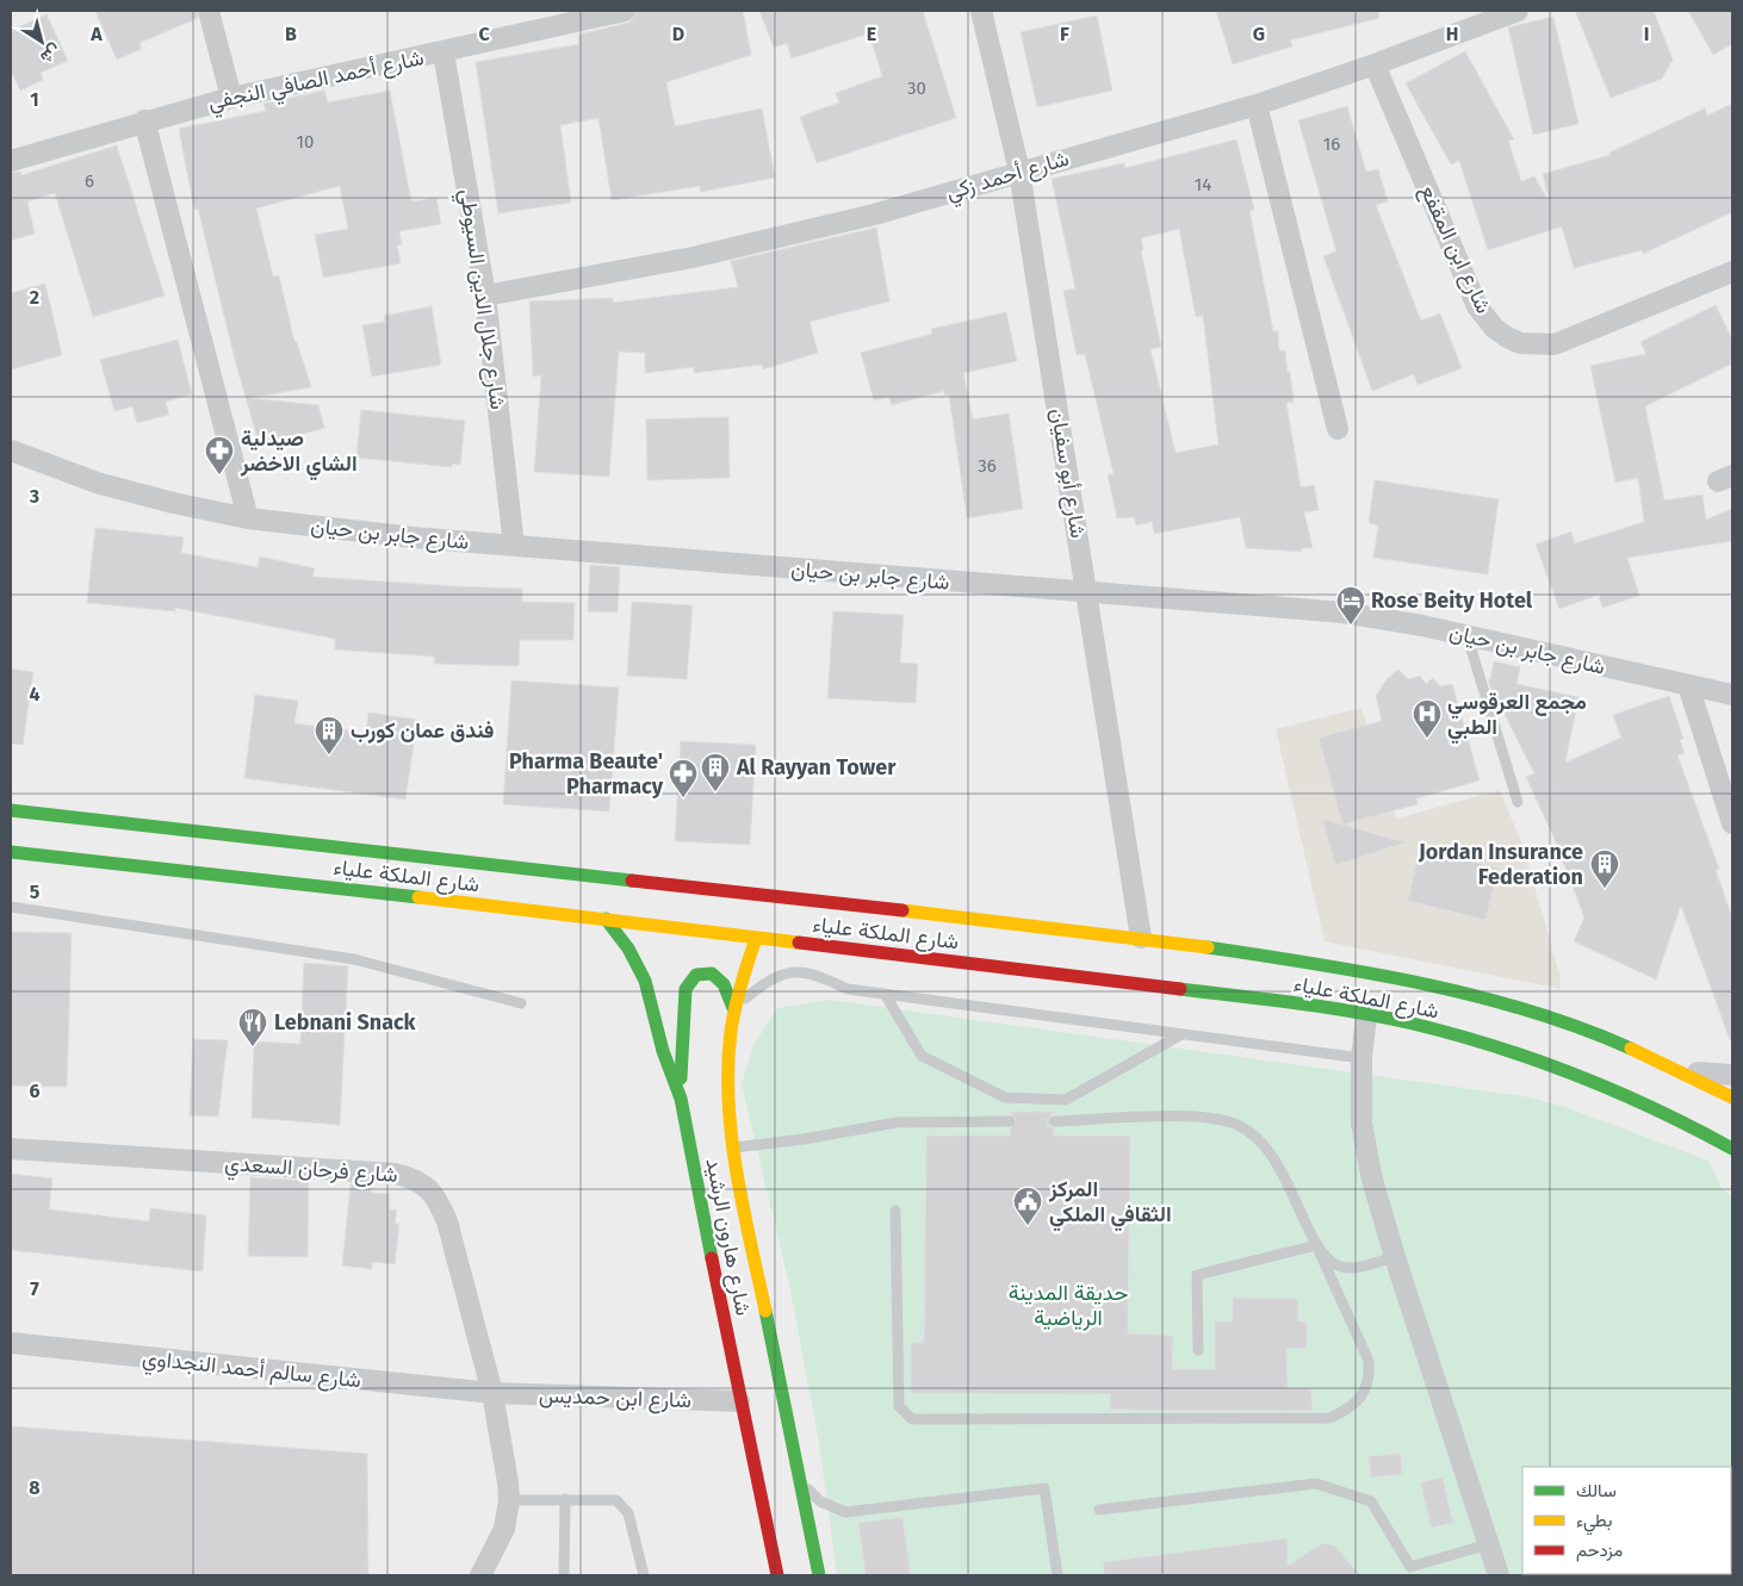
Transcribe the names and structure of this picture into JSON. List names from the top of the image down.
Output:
{
  "streets": {
    "main road": ["شارع الملكة علياء", "شارع هارون الرشيد"],
    "street": [
      "شارع أحمد الصافي النجفي",
      "شارع أحمد زكي",
      "شارع ابن المقفع",
      "شارع جلال الدين السيوطي",
      "شارع أبو سفيان",
      "شارع جابر بن حيان",
      "شارع فرحان السعدي",
      "شارع سالم أحمد النجداوي",
      "شارع ابن حمديس"
    ]
  },
  "crossings": [
    ["شارع أحمد الصافي النجفي", "شارع جلال الدين السيوطي"],
    ["شارع أحمد زكي", "شارع ابن المقفع"],
    ["شارع أحمد زكي", "شارع جلال الدين السيوطي"],
    ["شارع أحمد زكي", "شارع أبو سفيان"],
    ["شارع جلال الدين السيوطي", "شارع جابر بن حيان"],
    ["شارع أبو سفيان", "شارع جابر بن حيان"],
    ["شارع أبو سفيان", "شارع الملكة علياء"],
    ["شارع الملكة علياء", "شارع هارون الرشيد"],
    ["شارع فرحان السعدي", "شارع سالم أحمد النجداوي"],
    ["شارع فرحان السعدي", "شارع ابن حمديس"],
    ["شارع هارون الرشيد", "شارع ابن حمديس"],
    ["شارع سالم أحمد النجداوي", "شارع ابن حمديس"]
  ],
  "parks": ["حديقة المدينة الرياضية"],
  "places": {
    "pharmacy": ["صيدلية الشاي الاخضر", "Pharma Beaute' Pharmacy"],
    "hotel": ["Rose Beity Hotel"],
    "hospital": ["مجمع العرقوسي الطبي"],
    "building": ["فندق عمان كورب", "Al Rayyan Tower", "Jordan Insurance Federation"],
    "restaurant": ["Lebnani Snack"],
    "public building": ["المركز الثقافي الملكي"]
  },
  "house_numbers": [
    "30",
    "10",
    "16",
    "6",
    "14",
    "36"
  ],
  "legend": ["سالك", "بطيء", "مزدحم"],
  "north": "bottom right",
  "grid": {
    "columns": [
      "A",
      "B",
      "C",
      "D",
      "E",
      "F",
      "G",
      "H",
      "I"
    ],
    "rows": [
      "1",
      "2",
      "3",
      "4",
      "5",
      "6",
      "7",
      "8"
    ]
  }
}
